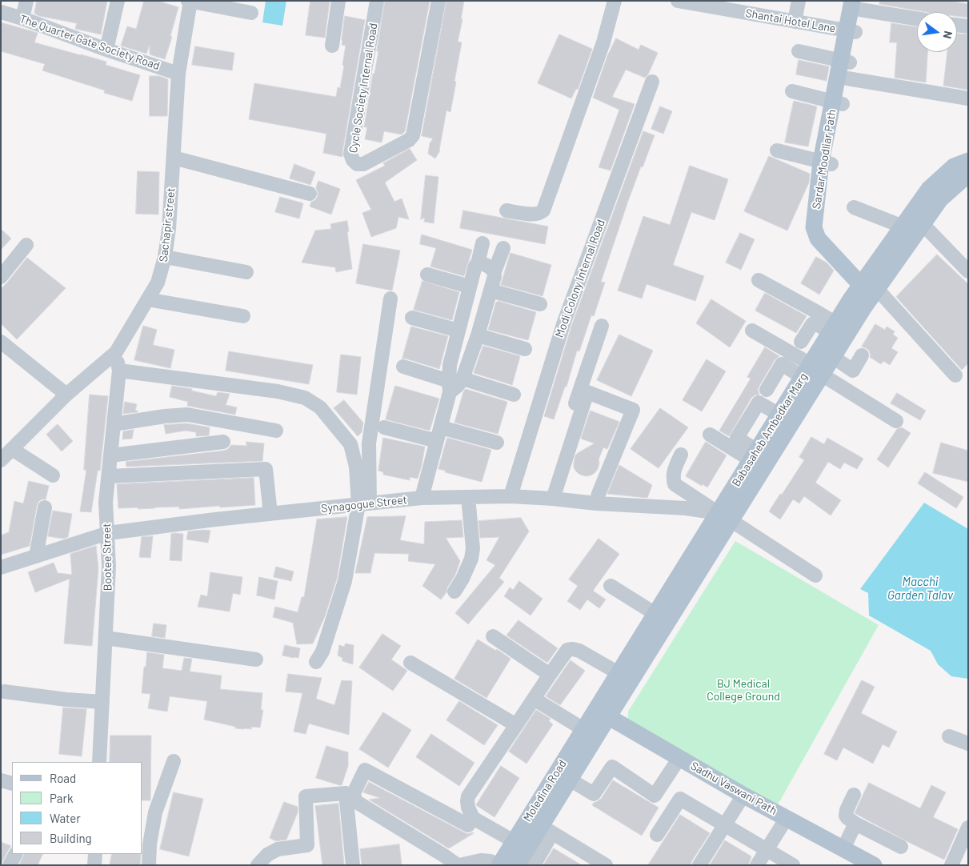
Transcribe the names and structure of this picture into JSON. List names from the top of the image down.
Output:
{
  "streets": {
    "main road": [
      "Sardar Moodliar Path",
      "Babasaheb Ambedkar Marg",
      "Sadhu Vaswani Path",
      "Moledina Road"
    ],
    "street": [
      "Shantai Hotel Lane",
      "The Quarter Gate Society Road",
      "Cycle Society Internal Road",
      "Sachapir street",
      "Modi Colony Internal Road",
      "Synagogue Street",
      "Bootee Street"
    ]
  },
  "crossings": [
    ["Shantai Hotel Lane", "Sardar Moodliar Path"],
    ["The Quarter Gate Society Road", "Sachapir street"],
    ["Sardar Moodliar Path", "Babasaheb Ambedkar Marg"],
    ["Sachapir street", "Bootee Street"],
    ["Modi Colony Internal Road", "Synagogue Street"],
    ["Babasaheb Ambedkar Marg", "Synagogue Street"],
    ["Babasaheb Ambedkar Marg", "Sadhu Vaswani Path"],
    ["Babasaheb Ambedkar Marg", "Moledina Road"],
    ["Synagogue Street", "Bootee Street"],
    ["Sadhu Vaswani Path", "Moledina Road"]
  ],
  "water": ["Macchi Garden Talav"],
  "parks": ["BJ Medical College Ground"],
  "legend": [
    "Road",
    "Park",
    "Water",
    "Building"
  ],
  "north": "right"
}
